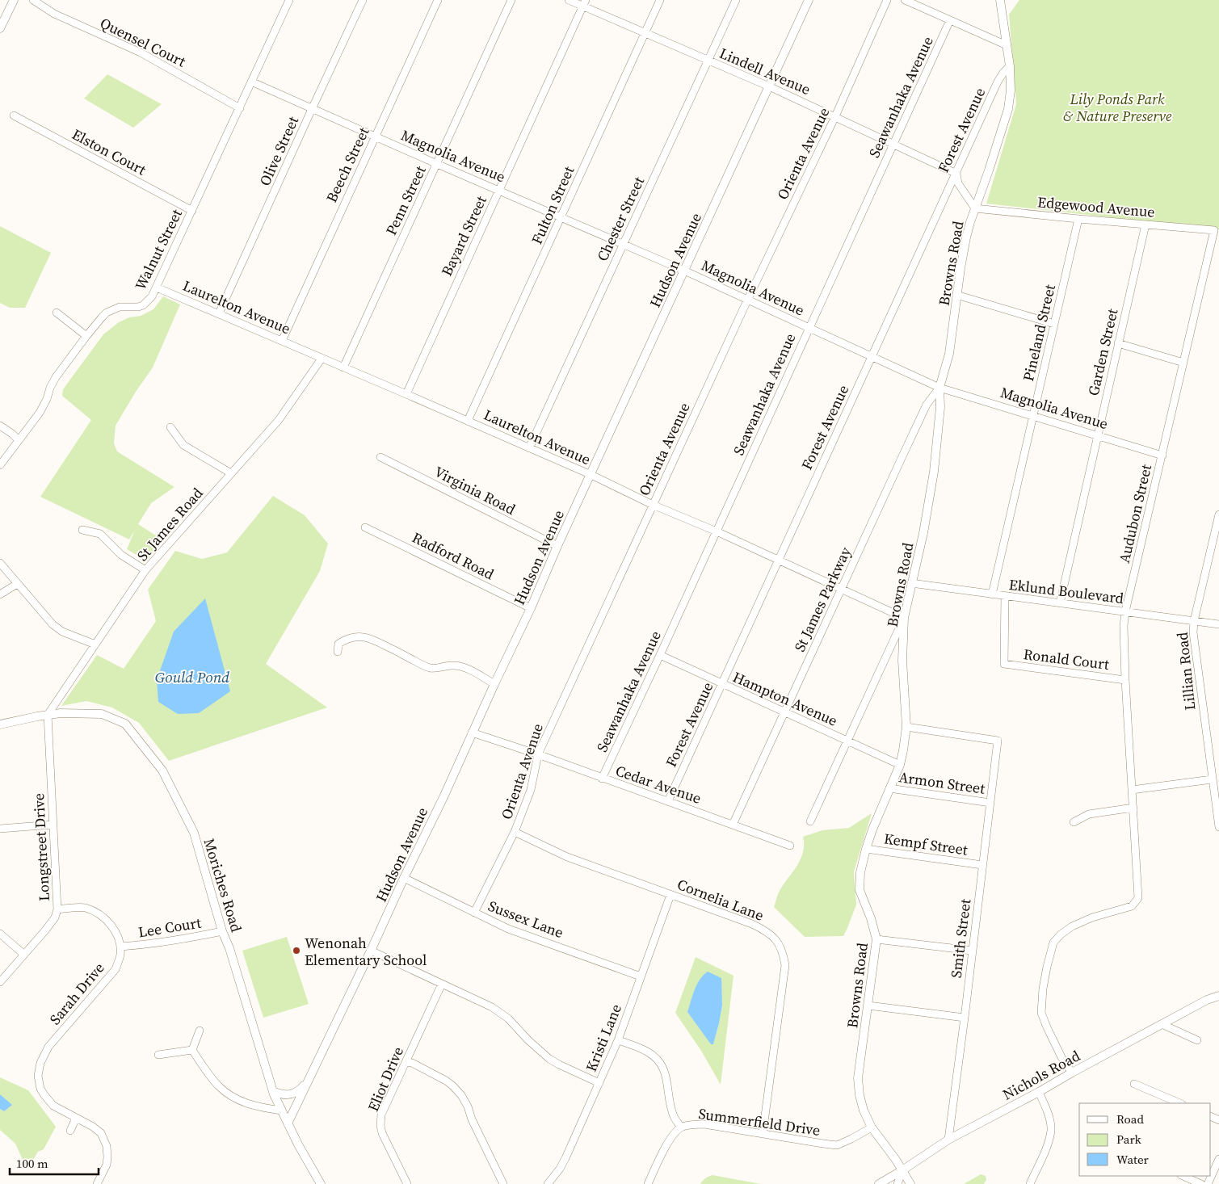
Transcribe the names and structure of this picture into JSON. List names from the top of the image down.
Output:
{
  "streets": {
    "street": [
      "Quensel Court",
      "Lindell Avenue",
      "Seawanhaka Avenue",
      "Forest Avenue",
      "Olive Street",
      "Elston Court",
      "Orienta Avenue",
      "Magnolia Avenue",
      "Beech Street",
      "Penn Street",
      "Fulton Street",
      "Edgewood Avenue",
      "Chester Street",
      "Bayard Street",
      "Walnut Street",
      "Hudson Avenue",
      "Browns Road",
      "Laurelton Avenue",
      "Pineland Street",
      "Garden Street",
      "Virginia Road",
      "Audubon Street",
      "St James Road",
      "Radford Road",
      "Eklund Boulevard",
      "St James Parkway",
      "Ronald Court",
      "Lillian Road",
      "Hampton Avenue",
      "Armon Street",
      "Cedar Avenue",
      "Kempf Street",
      "Longstreet Drive",
      "Moriches Road",
      "Cornelia Lane",
      "Sussex Lane",
      "Lee Court",
      "Smith Street",
      "Sarah Drive",
      "Kristi Lane",
      "Nichols Road",
      "Eliot Drive",
      "Summerfield Drive"
    ]
  },
  "crossings": [
    ["Quensel Court", "Walnut Street"],
    ["Lindell Avenue", "Seawanhaka Avenue"],
    ["Lindell Avenue", "Forest Avenue"],
    ["Lindell Avenue", "Orienta Avenue"],
    ["Lindell Avenue", "Fulton Street"],
    ["Lindell Avenue", "Chester Street"],
    ["Lindell Avenue", "Bayard Street"],
    ["Lindell Avenue", "Hudson Avenue"],
    ["Seawanhaka Avenue", "Magnolia Avenue"],
    ["Seawanhaka Avenue", "Laurelton Avenue"],
    ["Seawanhaka Avenue", "Hampton Avenue"],
    ["Seawanhaka Avenue", "Cedar Avenue"],
    ["Forest Avenue", "Magnolia Avenue"],
    ["Forest Avenue", "Browns Road"],
    ["Forest Avenue", "Laurelton Avenue"],
    ["Forest Avenue", "Hampton Avenue"],
    ["Forest Avenue", "Cedar Avenue"],
    ["Olive Street", "Magnolia Avenue"],
    ["Olive Street", "Laurelton Avenue"],
    ["Elston Court", "Walnut Street"],
    ["Orienta Avenue", "Magnolia Avenue"],
    ["Orienta Avenue", "Laurelton Avenue"],
    ["Orienta Avenue", "Cedar Avenue"],
    ["Orienta Avenue", "Cornelia Lane"],
    ["Orienta Avenue", "Sussex Lane"],
    ["Magnolia Avenue", "Beech Street"],
    ["Magnolia Avenue", "Penn Street"],
    ["Magnolia Avenue", "Fulton Street"],
    ["Magnolia Avenue", "Chester Street"],
    ["Magnolia Avenue", "Bayard Street"],
    ["Magnolia Avenue", "Walnut Street"],
    ["Magnolia Avenue", "Hudson Avenue"],
    ["Magnolia Avenue", "Browns Road"],
    ["Magnolia Avenue", "Pineland Street"],
    ["Magnolia Avenue", "Garden Street"],
    ["Magnolia Avenue", "Audubon Street"],
    ["Magnolia Avenue", "St James Parkway"],
    ["Beech Street", "Laurelton Avenue"],
    ["Penn Street", "Laurelton Avenue"],
    ["Fulton Street", "Laurelton Avenue"],
    ["Edgewood Avenue", "Browns Road"],
    ["Edgewood Avenue", "Pineland Street"],
    ["Edgewood Avenue", "Garden Street"],
    ["Edgewood Avenue", "Audubon Street"],
    ["Chester Street", "Laurelton Avenue"],
    ["Bayard Street", "Laurelton Avenue"],
    ["Walnut Street", "Laurelton Avenue"],
    ["Hudson Avenue", "Laurelton Avenue"],
    ["Hudson Avenue", "Virginia Road"],
    ["Hudson Avenue", "Radford Road"],
    ["Hudson Avenue", "Cedar Avenue"],
    ["Hudson Avenue", "Moriches Road"],
    ["Hudson Avenue", "Sussex Lane"],
    ["Browns Road", "Laurelton Avenue"],
    ["Browns Road", "Eklund Boulevard"],
    ["Browns Road", "St James Parkway"],
    ["Browns Road", "Hampton Avenue"],
    ["Browns Road", "Armon Street"],
    ["Browns Road", "Kempf Street"],
    ["Browns Road", "Smith Street"],
    ["Browns Road", "Nichols Road"],
    ["Browns Road", "Summerfield Drive"],
    ["Laurelton Avenue", "St James Road"],
    ["Laurelton Avenue", "St James Parkway"],
    ["Pineland Street", "Eklund Boulevard"],
    ["Garden Street", "Eklund Boulevard"],
    ["Audubon Street", "Eklund Boulevard"],
    ["Audubon Street", "Ronald Court"],
    ["Audubon Street", "Nichols Road"],
    ["St James Road", "Longstreet Drive"],
    ["St James Road", "Moriches Road"],
    ["Eklund Boulevard", "Ronald Court"],
    ["Eklund Boulevard", "Lillian Road"],
    ["St James Parkway", "Hampton Avenue"],
    ["St James Parkway", "Cedar Avenue"],
    ["Armon Street", "Smith Street"],
    ["Kempf Street", "Smith Street"],
    ["Longstreet Drive", "Moriches Road"],
    ["Moriches Road", "Lee Court"],
    ["Cornelia Lane", "Kristi Lane"],
    ["Cornelia Lane", "Summerfield Drive"],
    ["Sussex Lane", "Kristi Lane"],
    ["Lee Court", "Sarah Drive"],
    ["Smith Street", "Nichols Road"]
  ],
  "water": ["Gould Pond"],
  "parks": ["Lily Ponds Park & Nature Preserve"],
  "places": ["Wenonah Elementary School"],
  "legend": ["Road", "Park", "Water"],
  "scale_bar": "100 m"
}
